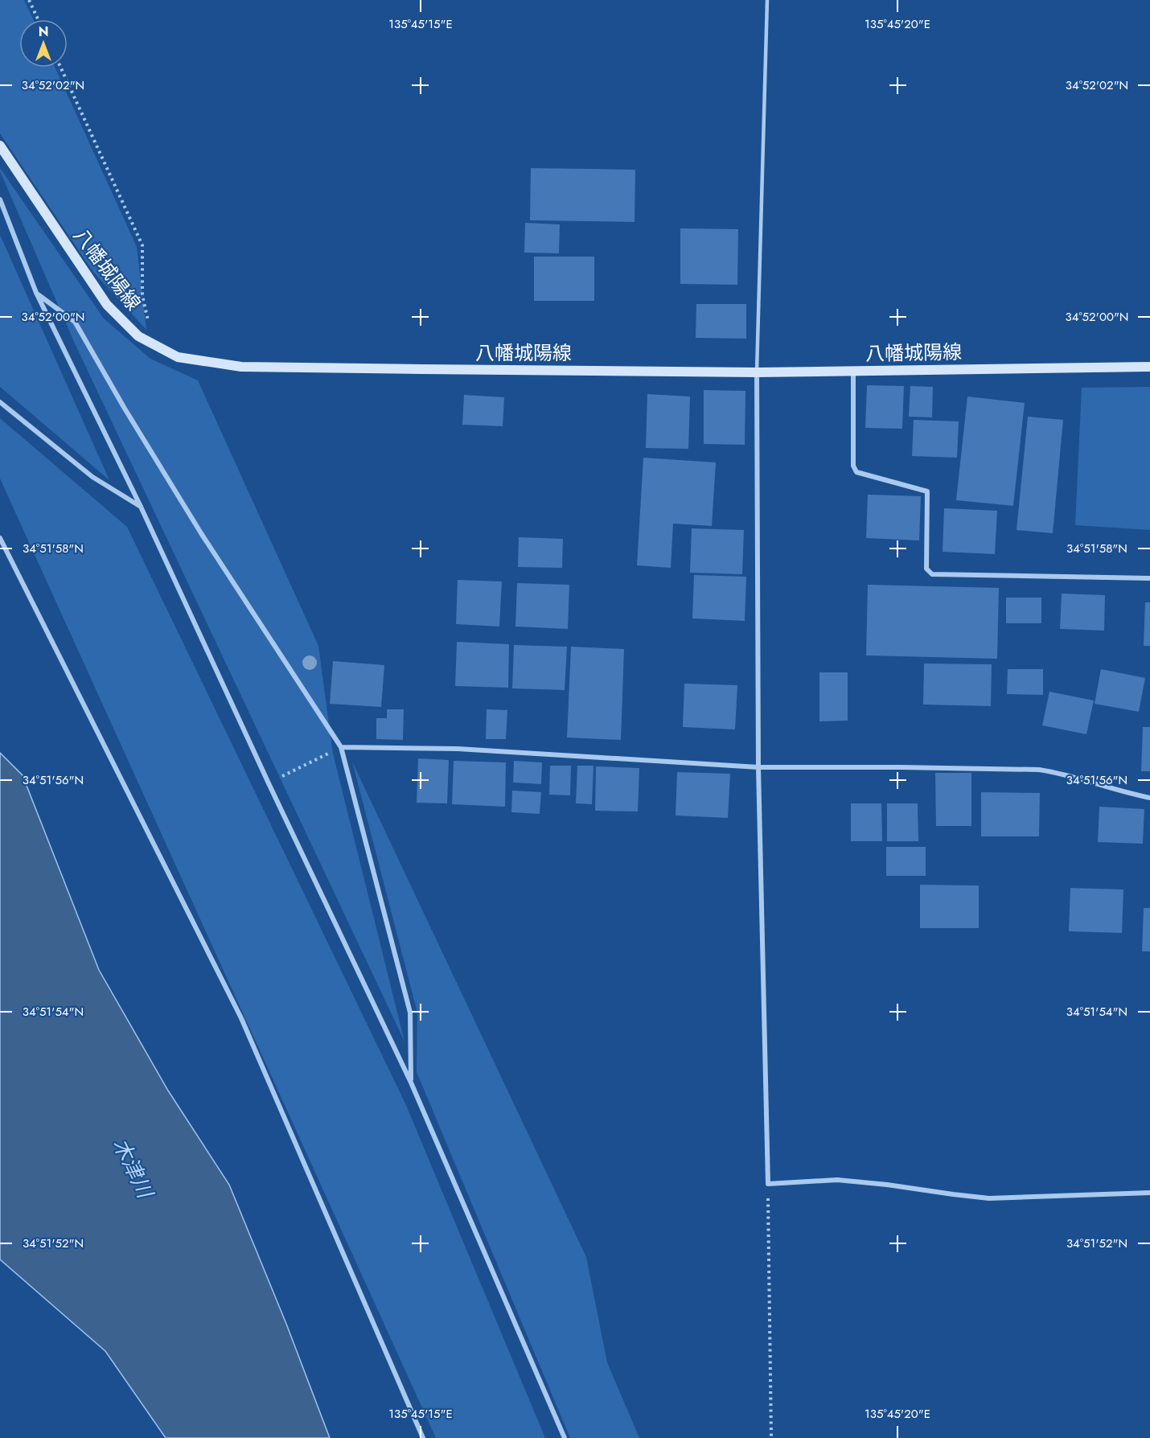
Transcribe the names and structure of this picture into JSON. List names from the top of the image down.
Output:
{
  "streets": {
    "main road": ["八幡城陽線"]
  },
  "water": ["木津川"],
  "north": "top",
  "coordinates": [
    "135°45'15\"E",
    "135°45'20\"E",
    "34°52'02\"N",
    "34°52'00\"N",
    "34°51'58\"N",
    "34°51'56\"N",
    "34°51'54\"N",
    "34°51'52\"N"
  ]
}
